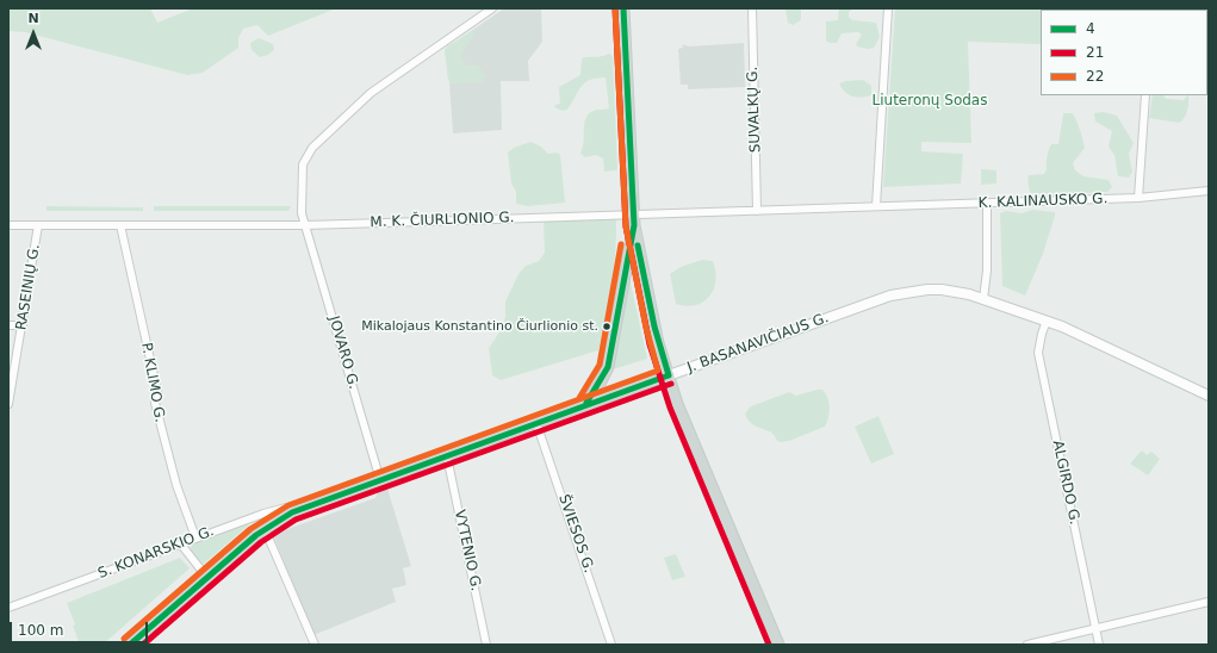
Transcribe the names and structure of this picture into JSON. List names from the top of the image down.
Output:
{
  "streets": {
    "main road": ["J. BASANAVIČIAUS G."],
    "street": [
      "SUVALKŲ G.",
      "K. KALINAUSKO G.",
      "M. K. ČIURLIONIO G.",
      "RASEINIŲ G.",
      "JOVARO G.",
      "P. KLIMO G.",
      "ALGIRDO G.",
      "ŠVIESOS G.",
      "VYTENIO G.",
      "S. KONARSKIO G."
    ]
  },
  "crossings": [
    ["SUVALKŲ G.", "M. K. ČIURLIONIO G."],
    ["K. KALINAUSKO G.", "M. K. ČIURLIONIO G."],
    ["M. K. ČIURLIONIO G.", "RASEINIŲ G."],
    ["M. K. ČIURLIONIO G.", "JOVARO G."],
    ["M. K. ČIURLIONIO G.", "P. KLIMO G."],
    ["J. BASANAVIČIAUS G.", "JOVARO G."],
    ["J. BASANAVIČIAUS G.", "ALGIRDO G."],
    ["J. BASANAVIČIAUS G.", "ŠVIESOS G."],
    ["J. BASANAVIČIAUS G.", "VYTENIO G."],
    ["J. BASANAVIČIAUS G.", "S. KONARSKIO G."],
    ["P. KLIMO G.", "S. KONARSKIO G."]
  ],
  "parks": ["Liuteronų Sodas"],
  "places": ["Mikalojaus Konstantino Čiurlionio st."],
  "lines": ["transit line 4", "transit line 21", "transit line 22"],
  "legend": ["4", "21", "22"],
  "scale_bar": "100 m",
  "north": "top"
}
